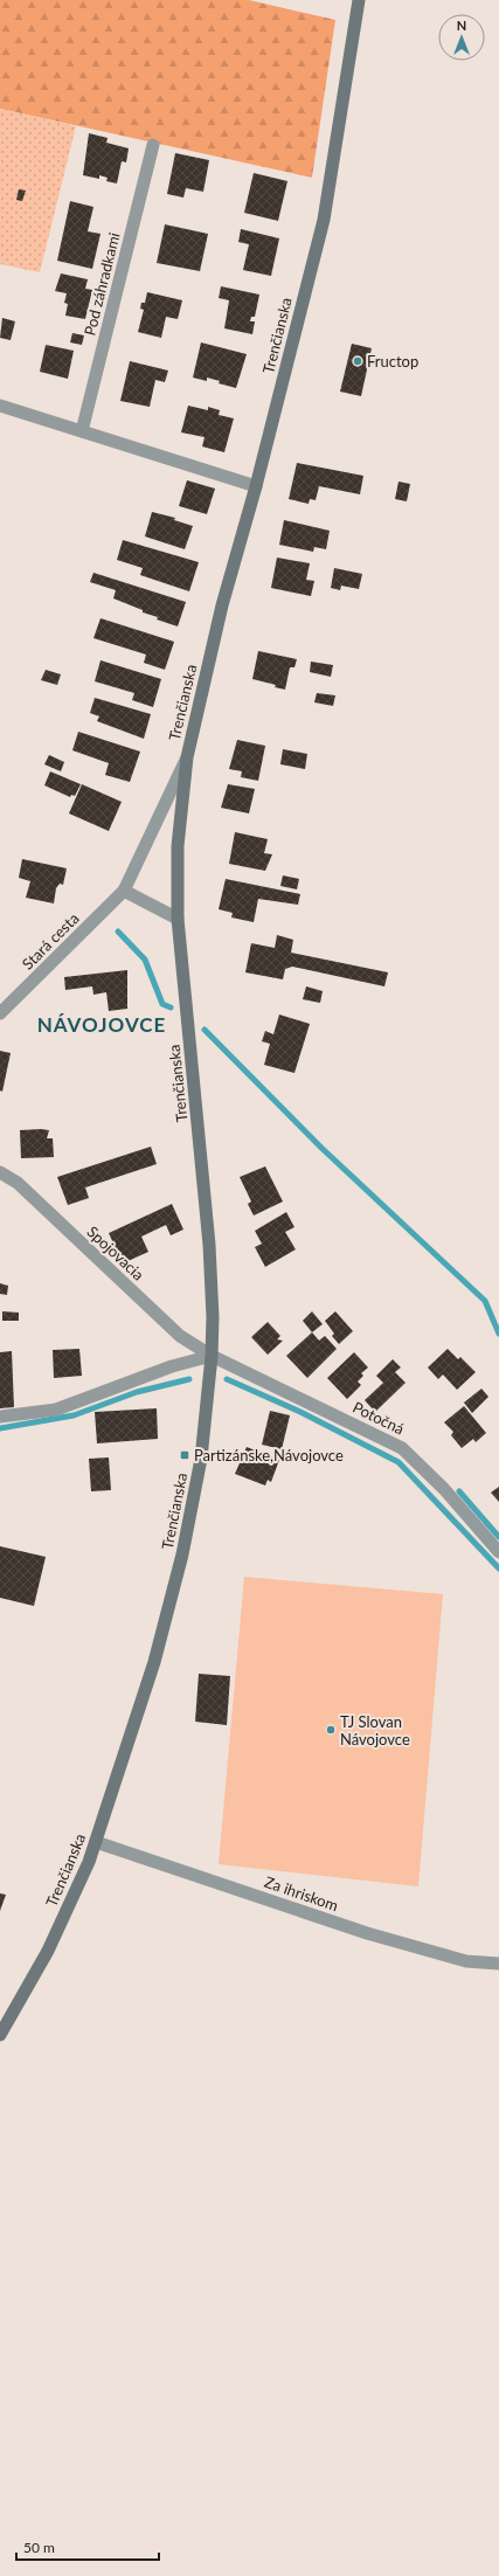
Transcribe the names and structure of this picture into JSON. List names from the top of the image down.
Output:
{
  "streets": {
    "main road": ["Trenčianska"],
    "street": [
      "Pod záhradkami",
      "Stará cesta",
      "Spojovacia",
      "Potočná",
      "Za ihriskom"
    ]
  },
  "crossings": [
    ["Trenčianska", "Stará cesta"],
    ["Trenčianska", "Spojovacia"],
    ["Trenčianska", "Potočná"],
    ["Trenčianska", "Za ihriskom"],
    ["Spojovacia", "Potočná"]
  ],
  "districts": ["NÁVOJOVCE"],
  "places": {
    "other": ["Fructop", "TJ Slovan Návojovce"],
    "transit": ["Partizánske,Návojovce"]
  },
  "scale_bar": "50 m",
  "north": "top"
}
